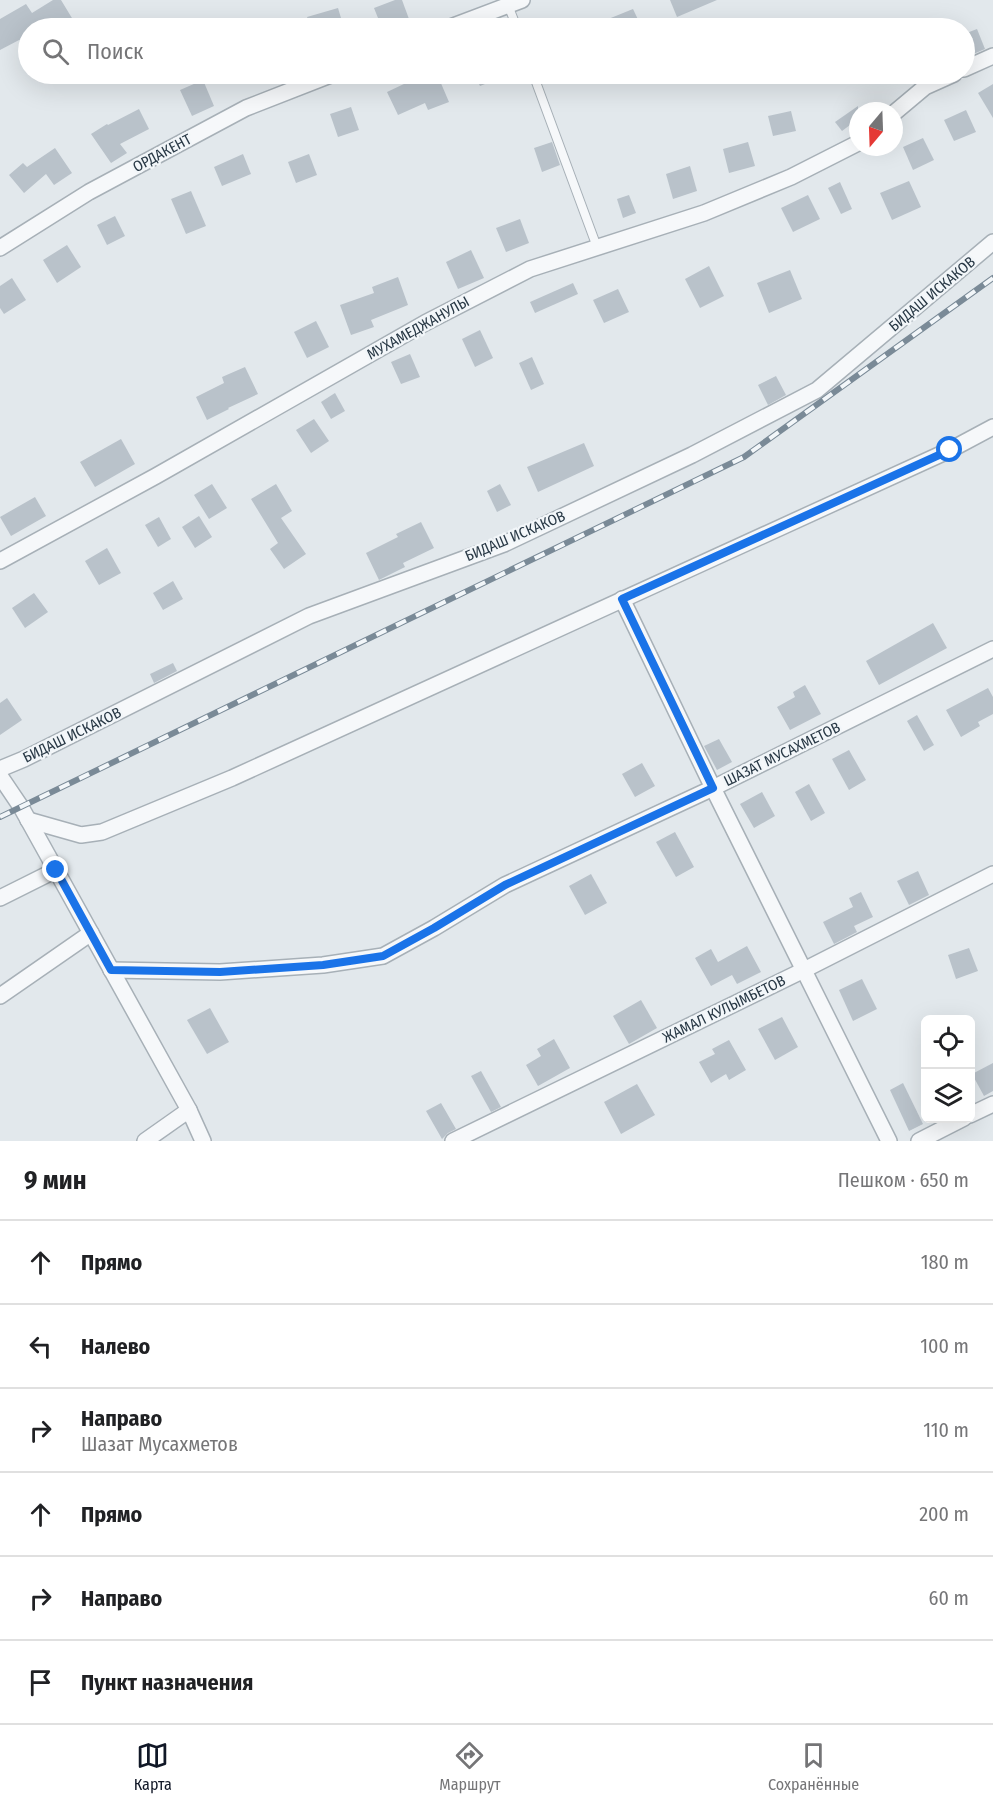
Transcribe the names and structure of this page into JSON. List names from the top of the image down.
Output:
{
  "streets": {
    "street": [
      "ОРДАКЕНТ",
      "БИДАШ ИСКАКОВ",
      "МУХАМЕДЖАНУЛЫ",
      "ШАЗАТ МУСАХМЕТОВ",
      "ЖАМАЛ КУЛЫМБЕТОВ"
    ]
  },
  "north": "bottom",
  "page": {
    "search": "Поиск",
    "heading": ["9 мин", "Пешком · 650 m"],
    "list": [
      ["Прямо", "180 m"],
      ["Налево", "100 m"],
      ["Направо", "Шазат Мусахметов", "110 m"],
      ["Прямо", "200 m"],
      ["Направо", "60 m"],
      "Пункт назначения"
    ],
    "nav": ["Карта", "Маршрут", "Сохранённые"]
  }
}
